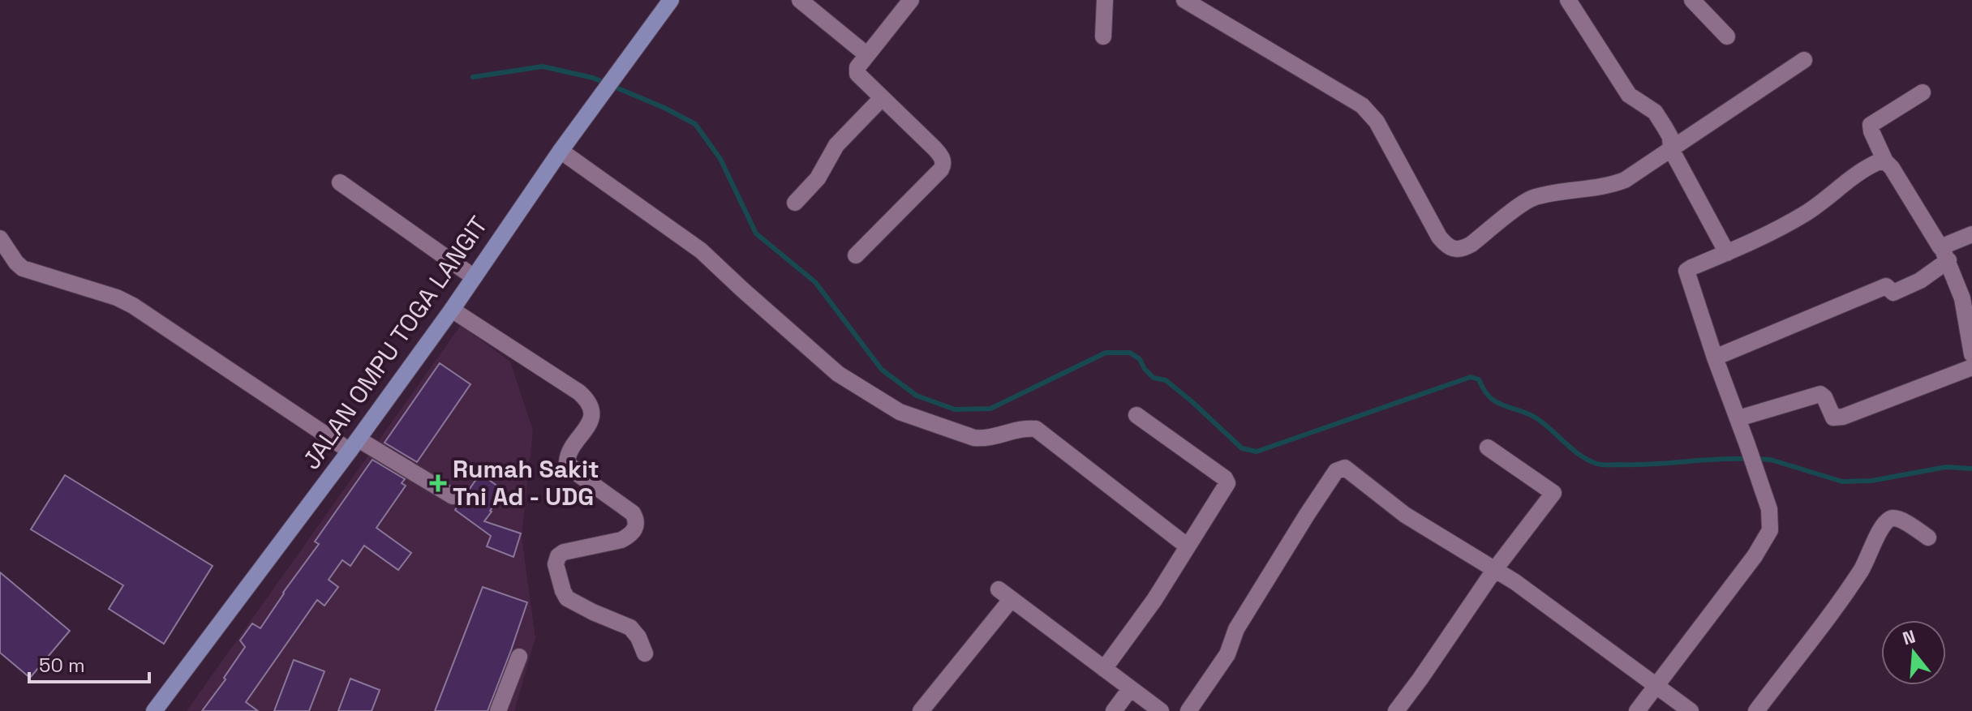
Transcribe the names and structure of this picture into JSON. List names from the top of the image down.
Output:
{
  "streets": {
    "main road": ["JALAN OMPU TOGA LANGIT"]
  },
  "places": {
    "health": ["Rumah Sakit Tni Ad - UDG"]
  },
  "scale_bar": "50 m",
  "north": "top"
}
